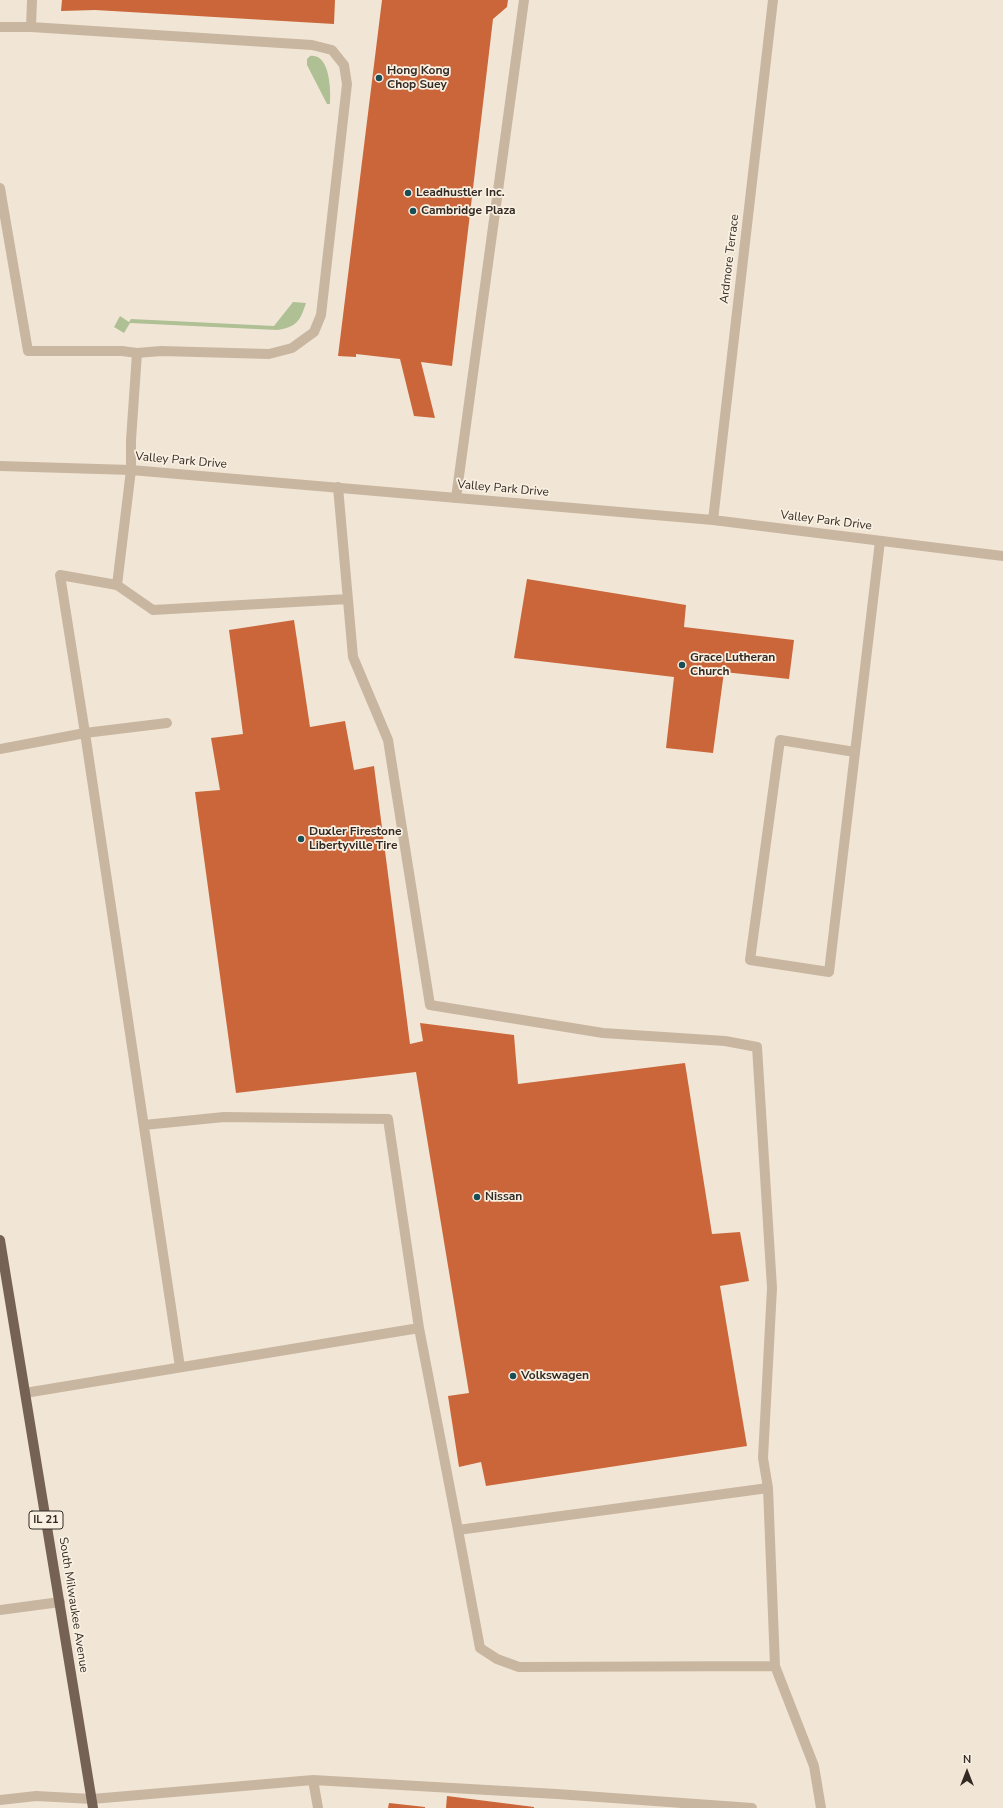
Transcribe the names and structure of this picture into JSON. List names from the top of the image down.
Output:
{
  "streets": {
    "main road": ["IL 21", "South Milwaukee Avenue"],
    "street": ["Ardmore Terrace", "Valley Park Drive"]
  },
  "crossings": [
    ["Ardmore Terrace", "Valley Park Drive"]
  ],
  "places": [
    "Hong Kong Chop Suey",
    "Leadhustler Inc.",
    "Cambridge Plaza",
    "Grace Lutheran Church",
    "Duxler Firestone Libertyville Tire",
    "Nissan",
    "Volkswagen"
  ],
  "north": "top"
}
